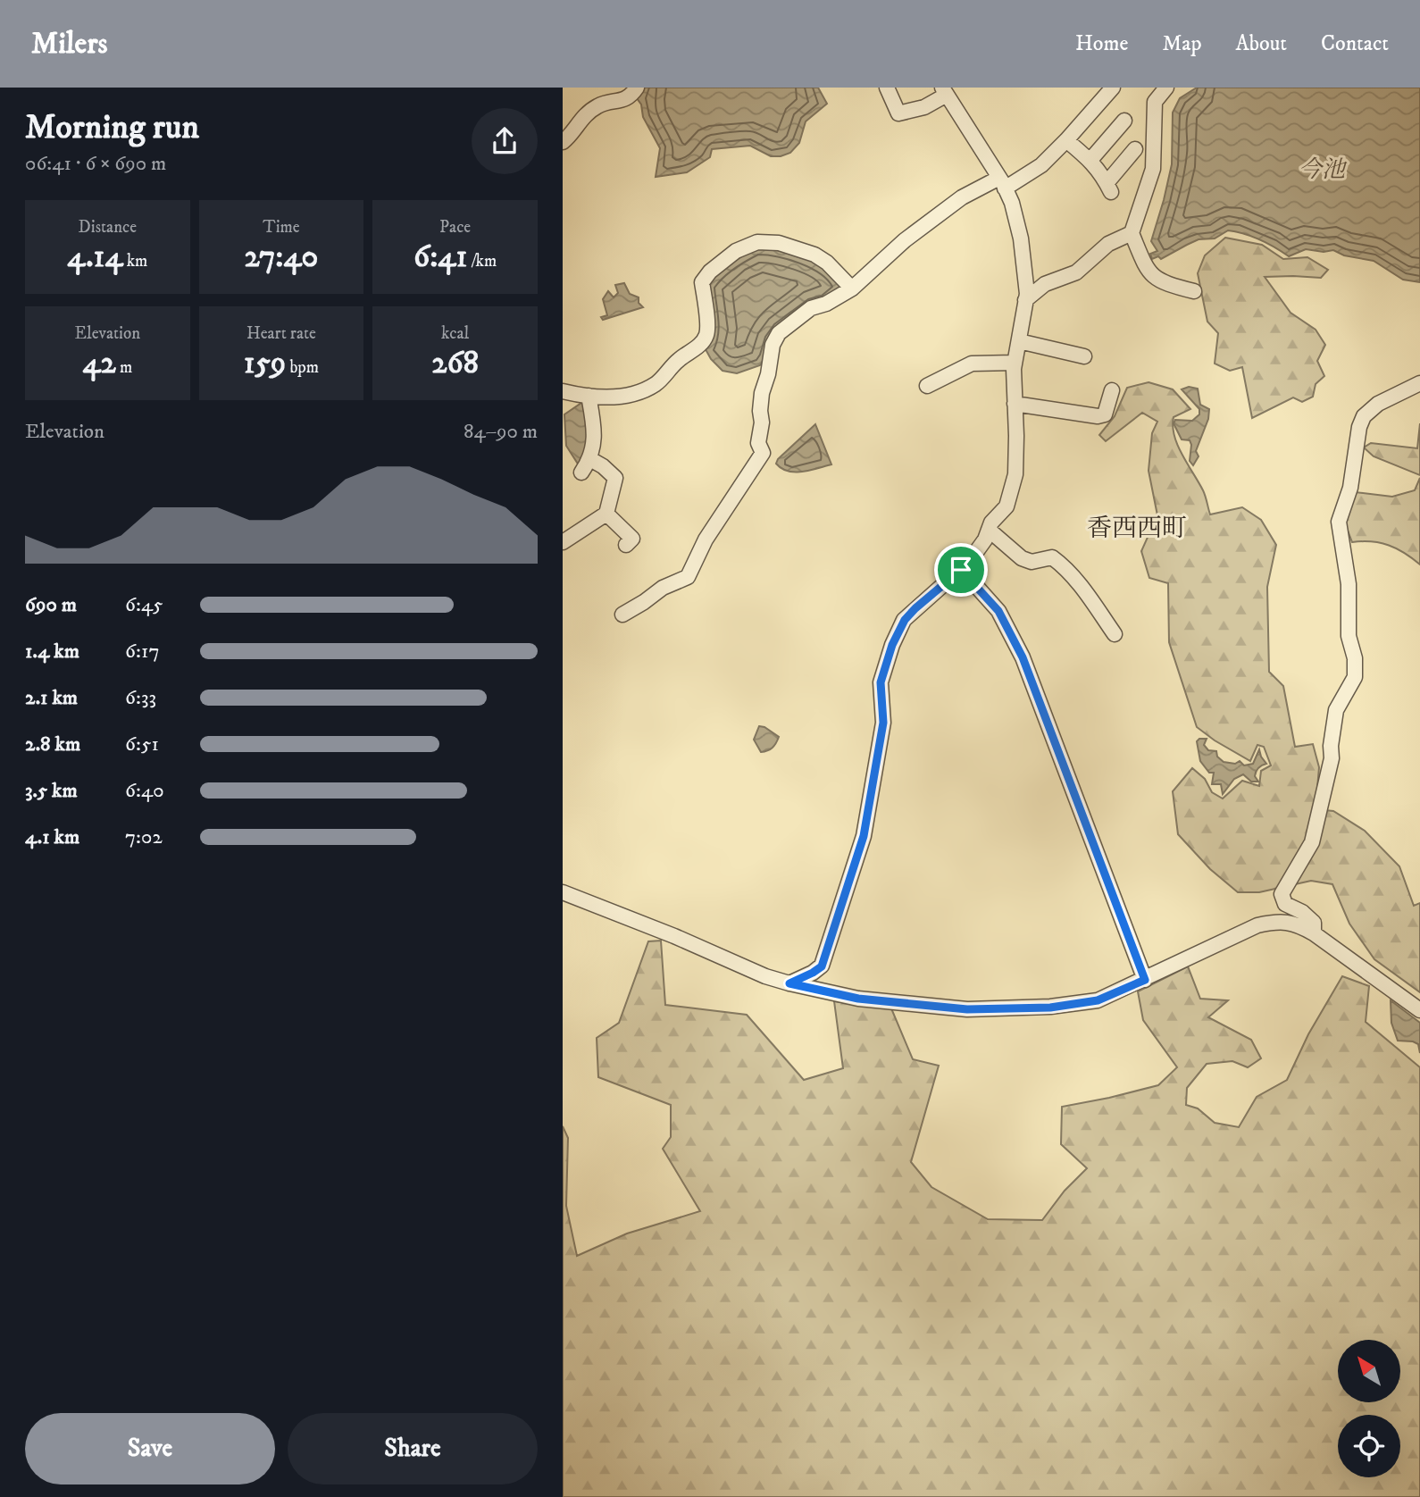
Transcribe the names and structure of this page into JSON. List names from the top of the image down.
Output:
{
  "districts": ["香西西町"],
  "water": ["今池"],
  "north": "top left",
  "page": {
    "header": "Milers",
    "nav": [
      "Home",
      "Map",
      "About",
      "Contact"
    ],
    "heading": ["Morning run", "06:41 · 6 × 690 m"],
    "stats": [
      ["Distance", "4.14 km"],
      ["Time", "27:40"],
      ["Pace", "6:41 /km"],
      ["Elevation", "42 m"],
      ["Heart rate", "159 bpm"],
      ["kcal", "268"]
    ],
    "chart": ["Elevation", "84–90 m"],
    "list": [
      {
        "name": "690 m",
        "note": "6:45"
      },
      {
        "name": "1.4 km",
        "note": "6:17"
      },
      {
        "name": "2.1 km",
        "note": "6:33"
      },
      {
        "name": "2.8 km",
        "note": "6:51"
      },
      {
        "name": "3.5 km",
        "note": "6:40"
      },
      {
        "name": "4.1 km",
        "note": "7:02"
      }
    ],
    "buttons": ["Save", "Share"]
  }
}
